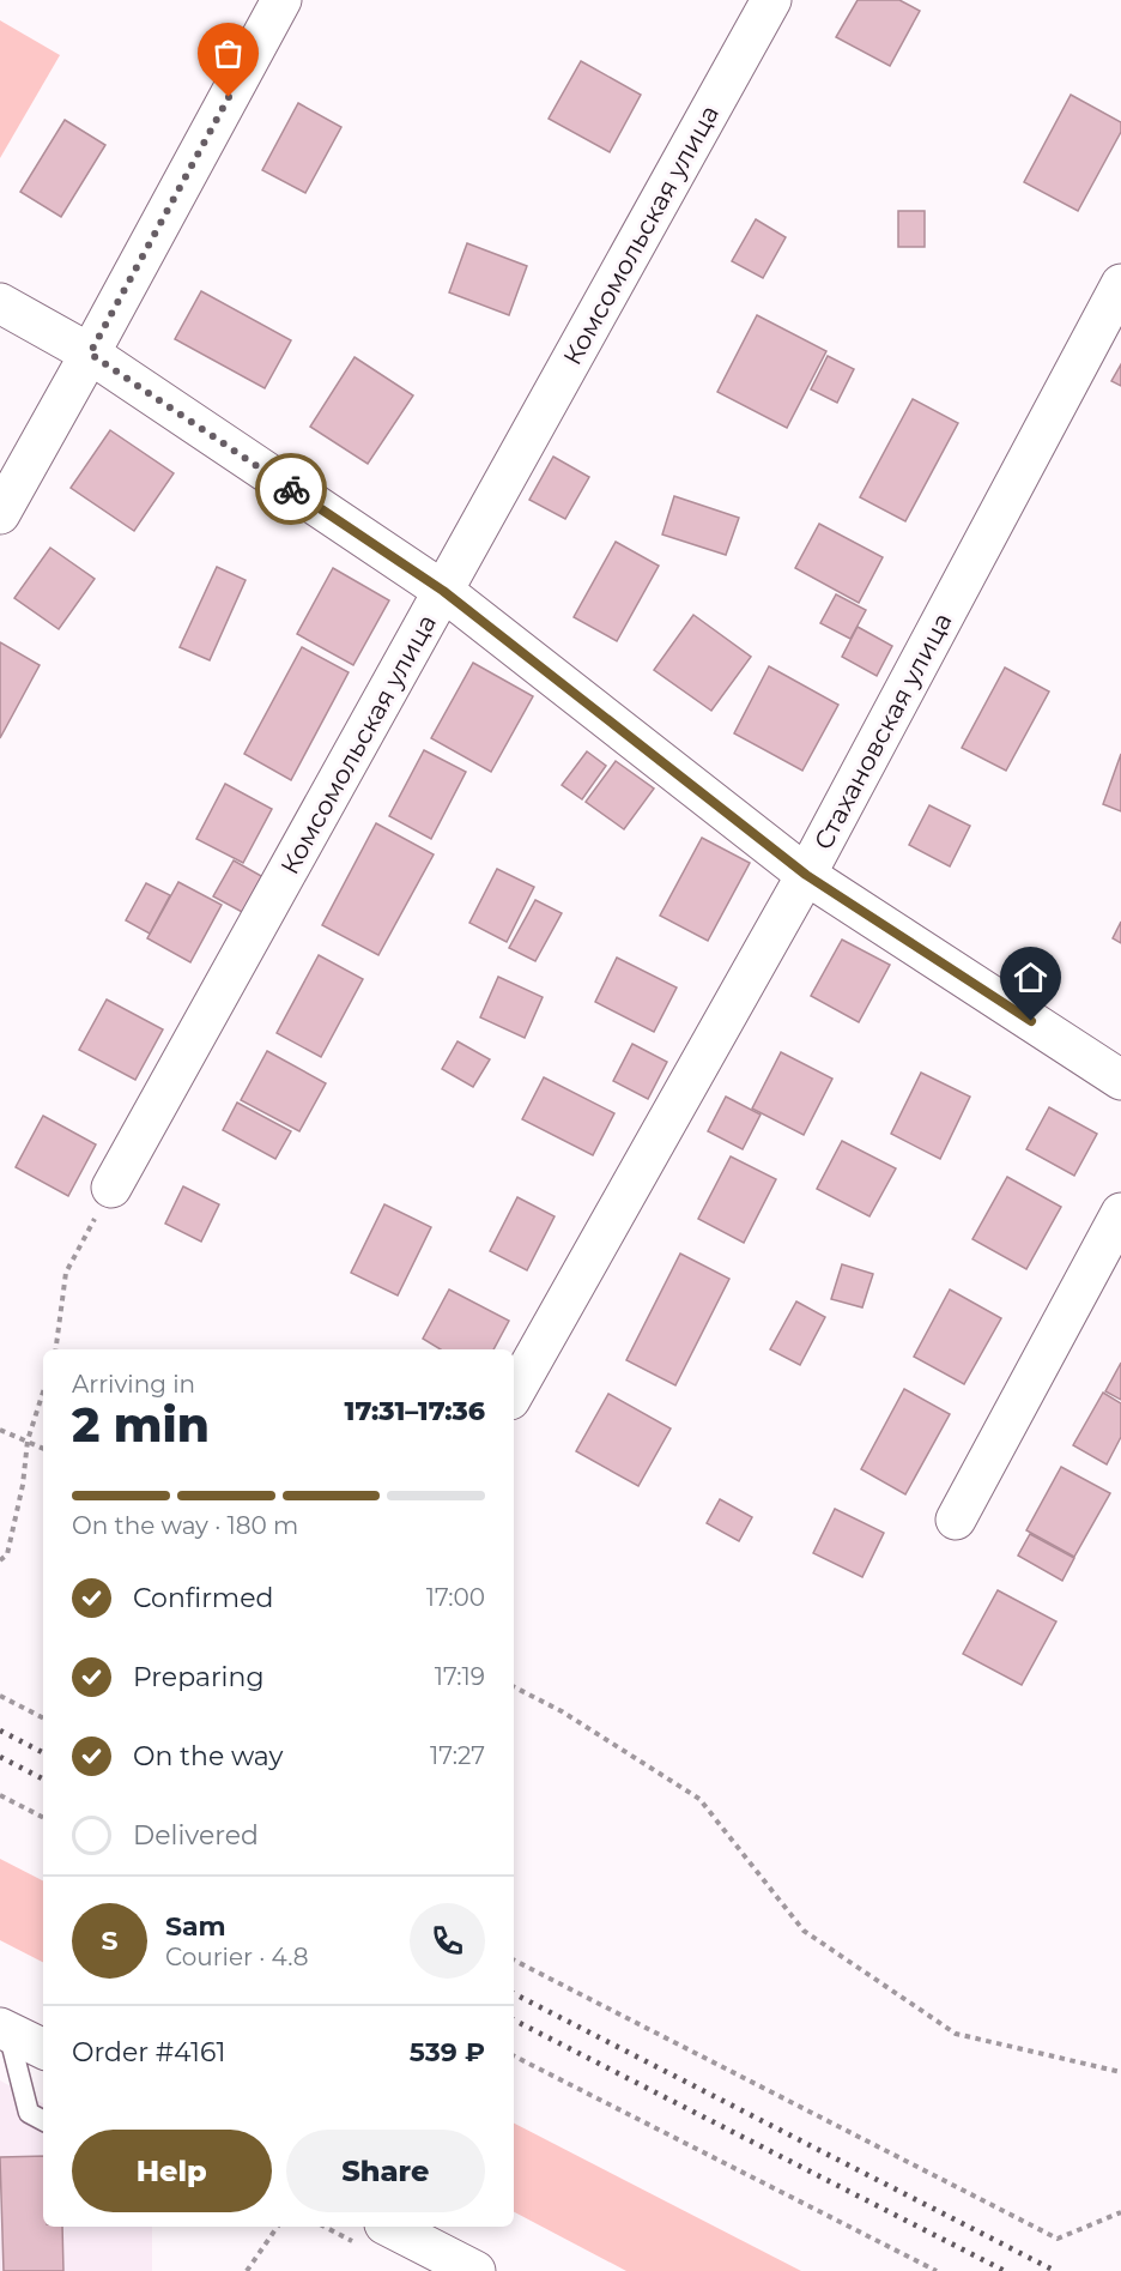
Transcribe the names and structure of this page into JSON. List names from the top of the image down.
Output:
{
  "streets": {
    "street": ["Комсомольская улица", "Стахановская улица"]
  },
  "page": {
    "heading": ["2 min", "Arriving in", "17:31–17:36"],
    "panel": [
      "Sam",
      "Courier · 4.8",
      "Order #4161",
      "539 ₽"
    ],
    "bar": "On the way · 180 m",
    "list": [
      ["Confirmed", "17:00"],
      ["Preparing", "17:19"],
      ["On the way", "17:27"],
      "Delivered"
    ],
    "round": "S",
    "buttons": ["Help", "Share"]
  }
}
